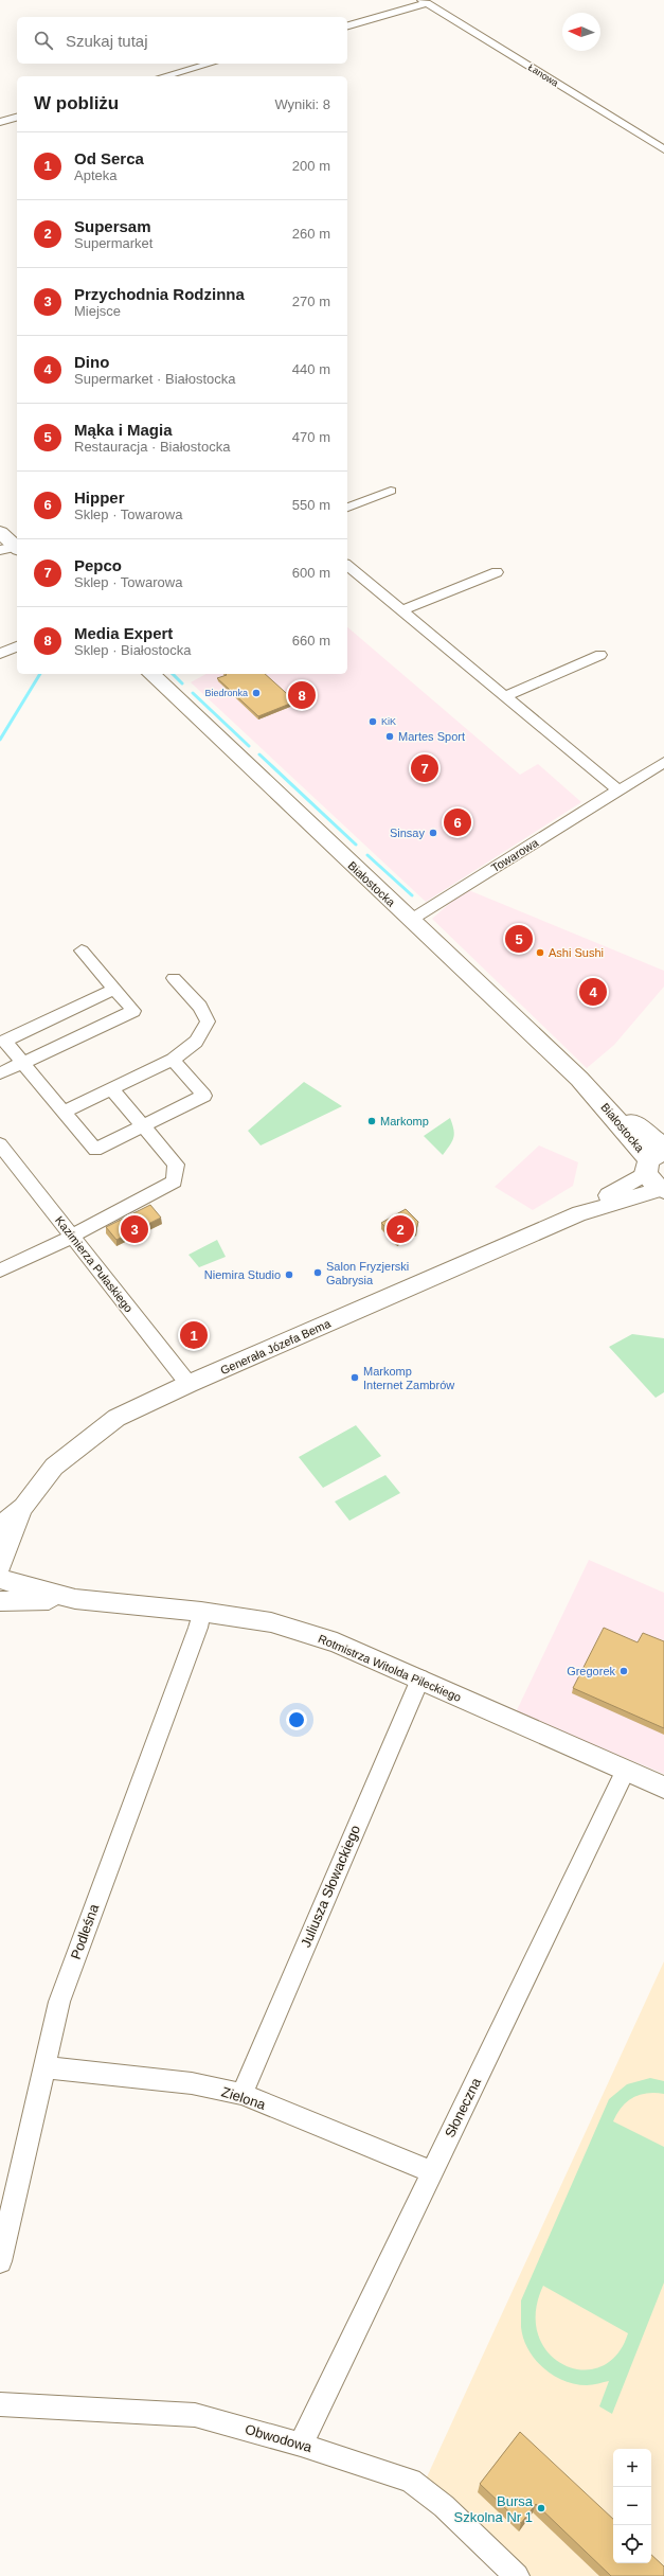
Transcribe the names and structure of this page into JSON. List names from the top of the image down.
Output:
{
  "streets": {
    "main road": ["Białostocka"],
    "street": [
      "Łanowa",
      "Towarowa",
      "Kazimierza Pułaskiego",
      "Generała Józefa Bema",
      "Rotmistrza Witolda Pileckiego",
      "Juliusza Słowackiego",
      "Podleśna",
      "Zielona",
      "Słoneczna",
      "Obwodowa"
    ]
  },
  "crossings": [
    ["Towarowa", "Białostocka"],
    ["Białostocka", "Generała Józefa Bema"],
    ["Kazimierza Pułaskiego", "Generała Józefa Bema"],
    ["Rotmistrza Witolda Pileckiego", "Juliusza Słowackiego"],
    ["Rotmistrza Witolda Pileckiego", "Podleśna"],
    ["Rotmistrza Witolda Pileckiego", "Słoneczna"],
    ["Juliusza Słowackiego", "Zielona"],
    ["Podleśna", "Zielona"],
    ["Zielona", "Słoneczna"],
    ["Słoneczna", "Obwodowa"]
  ],
  "places": [
    "Biedronka",
    "KiK",
    "Martes Sport",
    "Sinsay",
    "Ashi Sushi",
    "Markomp",
    "Salon Fryzjerski Gabrysia",
    "Niemira Studio",
    "Markomp Internet Zambrów",
    "Gregorek",
    "Bursa Szkolna Nr 1"
  ],
  "north": "left",
  "page": {
    "search": "Szukaj tutaj",
    "heading": ["W pobliżu", "Wyniki: 8"],
    "list": [
      {
        "mark": "1",
        "name": "Od Serca",
        "note": "Apteka",
        "value": "200 m"
      },
      {
        "mark": "2",
        "name": "Supersam",
        "note": "Supermarket",
        "value": "260 m"
      },
      {
        "mark": "3",
        "name": "Przychodnia Rodzinna",
        "note": "Miejsce",
        "value": "270 m"
      },
      {
        "mark": "4",
        "name": "Dino",
        "note": "Supermarket · Białostocka",
        "value": "440 m"
      },
      {
        "mark": "5",
        "name": "Mąka i Magia",
        "note": "Restauracja · Białostocka",
        "value": "470 m"
      },
      {
        "mark": "6",
        "name": "Hipper",
        "note": "Sklep · Towarowa",
        "value": "550 m"
      },
      {
        "mark": "7",
        "name": "Pepco",
        "note": "Sklep · Towarowa",
        "value": "600 m"
      },
      {
        "mark": "8",
        "name": "Media Expert",
        "note": "Sklep · Białostocka",
        "value": "660 m"
      }
    ],
    "pins": [
      "8",
      "7",
      "6",
      "5",
      "4",
      "2",
      "3",
      "1"
    ],
    "map_buttons": ["+", "−"]
  }
}
